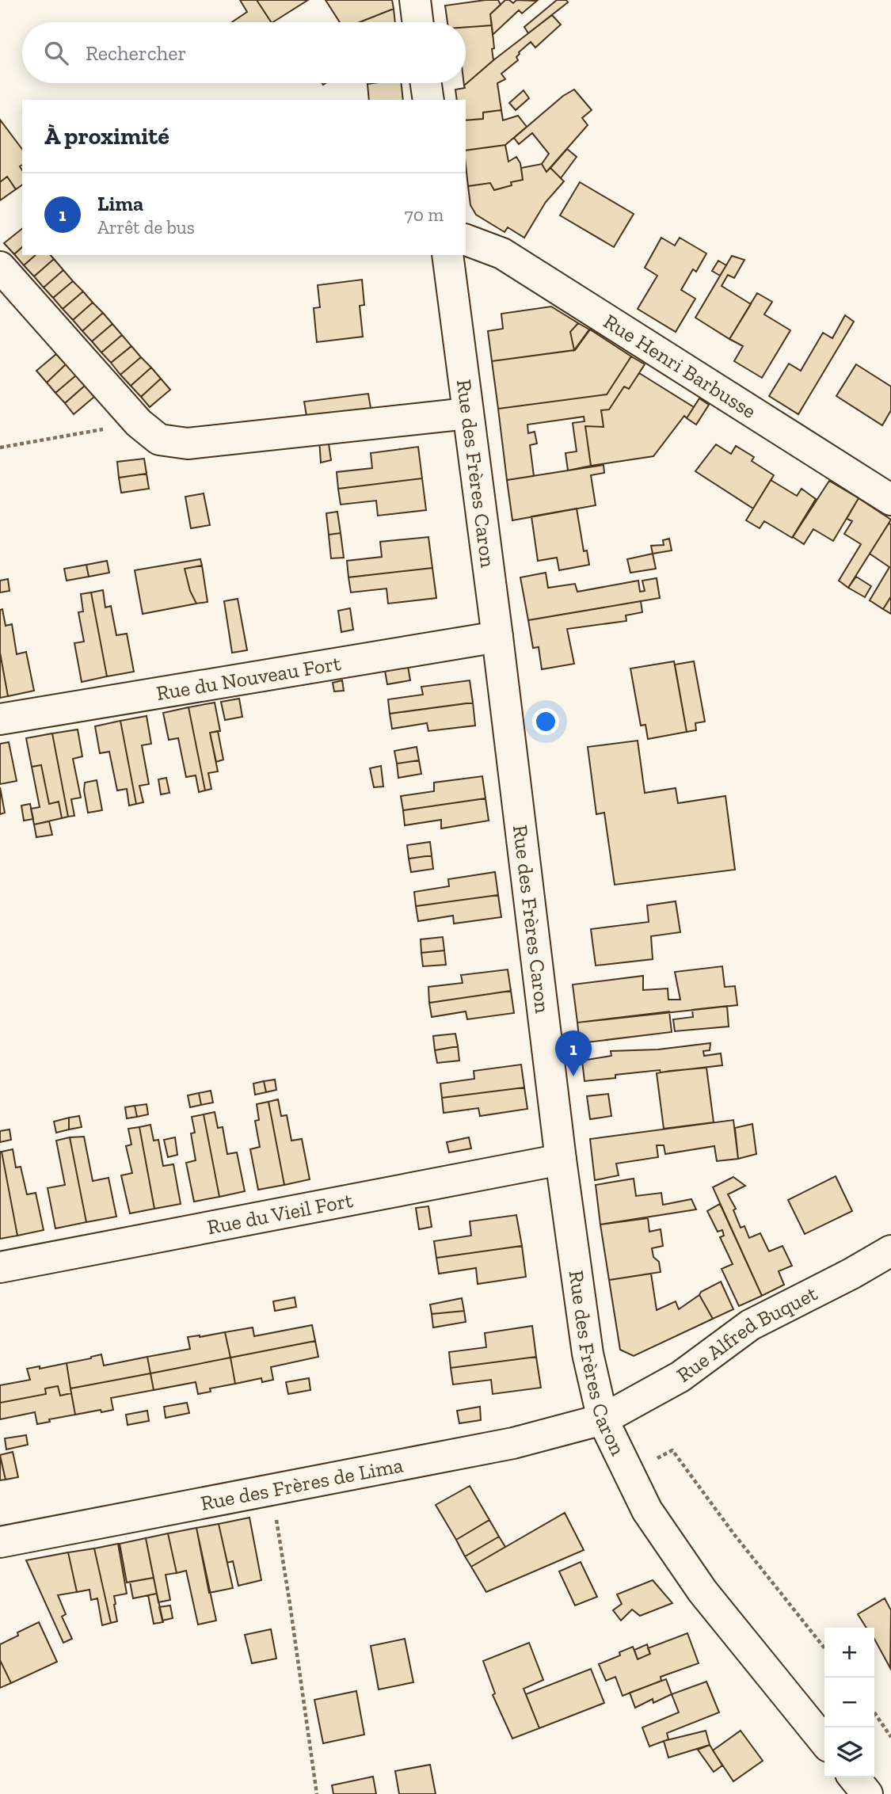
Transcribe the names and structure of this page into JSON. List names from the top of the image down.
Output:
{
  "streets": {
    "street": [
      "Rue Henri Barbusse",
      "Rue des Frères Caron",
      "Rue du Nouveau Fort",
      "Rue du Vieil Fort",
      "Rue Alfred Buquet",
      "Rue des Frères de Lima"
    ]
  },
  "crossings": [
    ["Rue des Frères Caron", "Rue du Nouveau Fort"],
    ["Rue des Frères Caron", "Rue du Vieil Fort"],
    ["Rue des Frères Caron", "Rue Alfred Buquet"],
    ["Rue des Frères Caron", "Rue des Frères de Lima"],
    ["Rue Alfred Buquet", "Rue des Frères de Lima"]
  ],
  "page": {
    "search": "Rechercher",
    "heading": "À proximité",
    "list": [
      {
        "mark": "1",
        "name": "Lima",
        "note": "Arrêt de bus",
        "value": "70 m"
      }
    ],
    "pins": "1",
    "map_buttons": ["+", "−"]
  }
}
